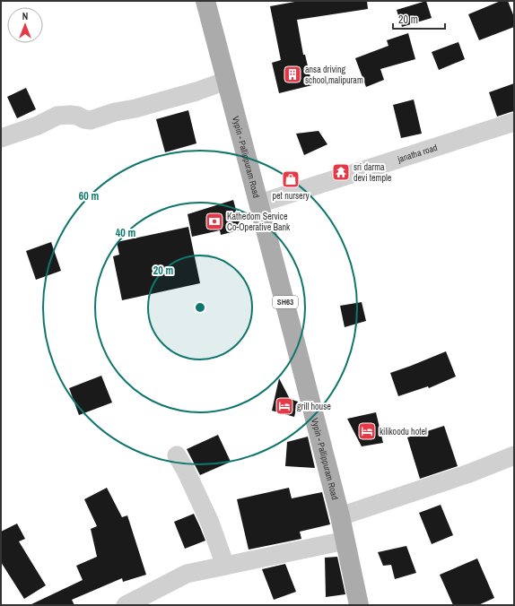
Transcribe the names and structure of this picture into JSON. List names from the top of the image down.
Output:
{
  "streets": {
    "main road": ["Vypin - Pallippuram Road", "SH63"],
    "street": ["janatha road"]
  },
  "crossings": [
    ["janatha road", "Vypin - Pallippuram Road"]
  ],
  "places": {
    "building": ["ansa driving school,malipuram"],
    "temple": ["sri darma devi temple"],
    "shop": ["pet nursery"],
    "bank": ["Kathedom Service Co-Operative Bank"],
    "hotel": ["grill house", "kilikoodu hotel"]
  },
  "scale_bar": "20 m",
  "north": "top",
  "rings": ["60 m", "40 m", "20 m"]
}
